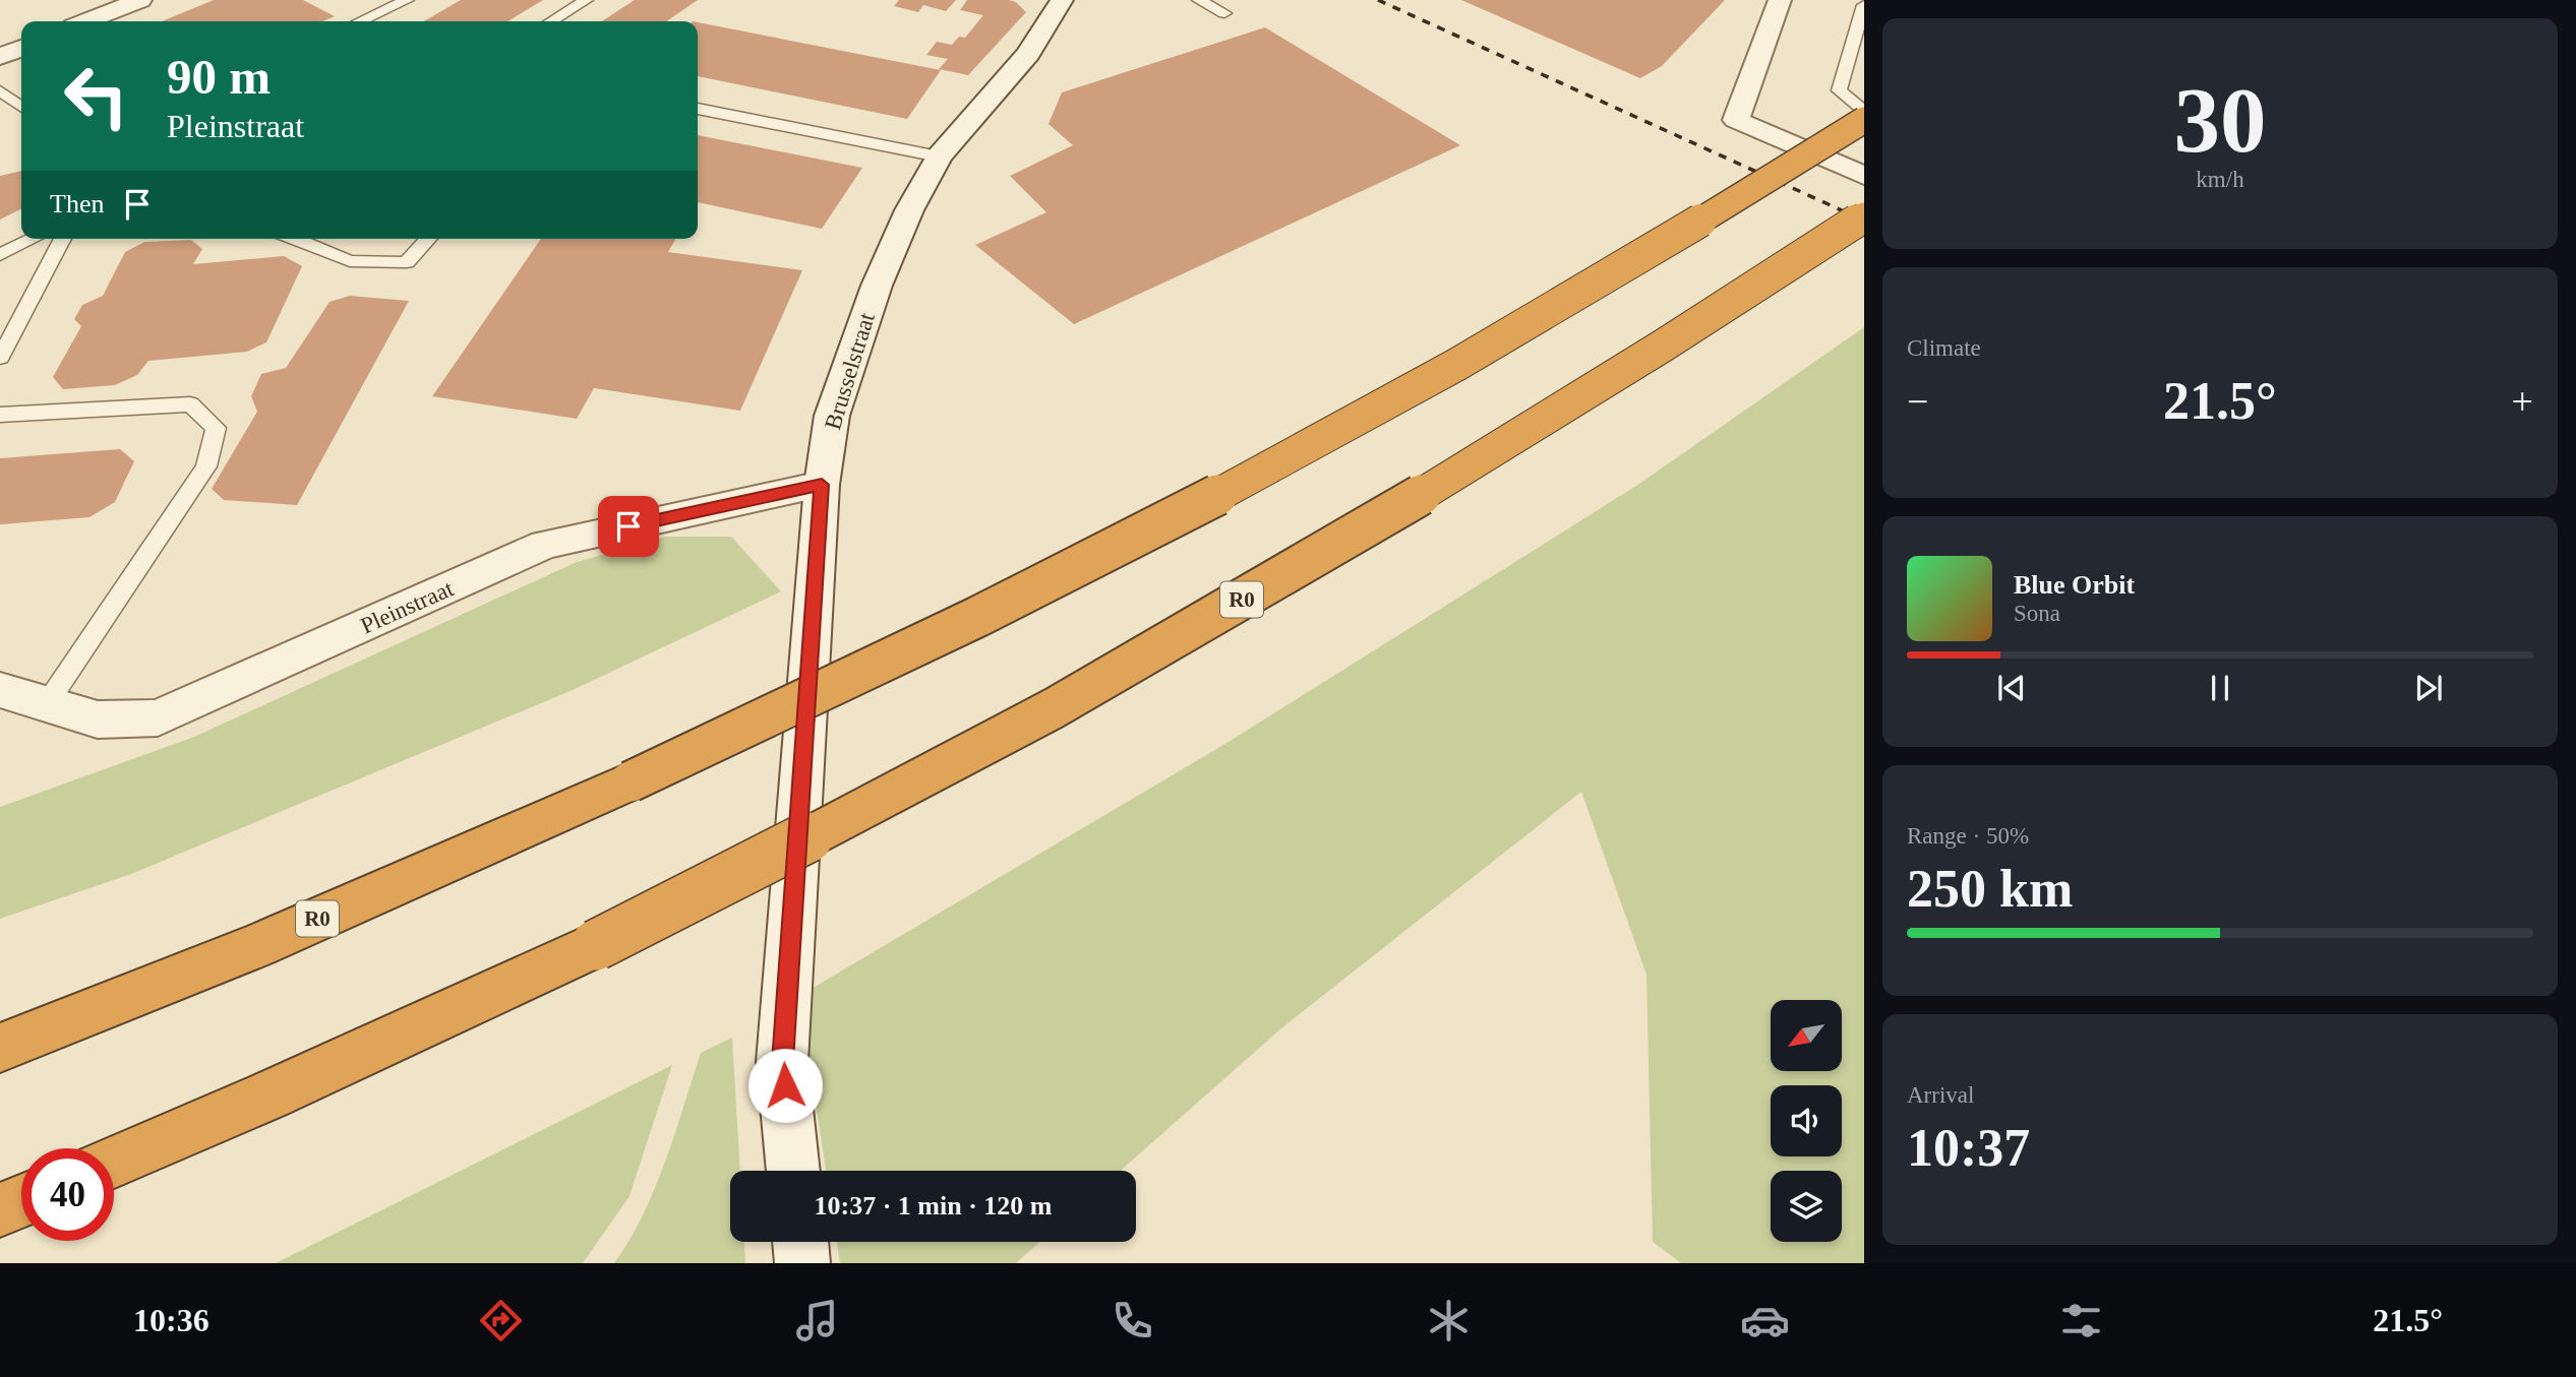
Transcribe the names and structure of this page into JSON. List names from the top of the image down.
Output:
{
  "streets": {
    "highway": ["R0"],
    "street": ["Brusselstraat", "Pleinstraat"]
  },
  "crossings": [
    ["Brusselstraat", "Pleinstraat"]
  ],
  "north": "bottom left",
  "page": {
    "tile": [
      ["30", "km/h"],
      "Climate",
      ["Range · 50%", "250 km"],
      ["Arrival", "10:37"]
    ],
    "turn": ["90 m", "Pleinstraat"],
    "then": "Then",
    "heat": ["−", "21.5°", "+"],
    "song": ["Blue Orbit", "Sona"],
    "limit": "40",
    "trip": "10:37 · 1 min · 120 m",
    "tabs": ["10:36", "21.5°"]
  }
}
